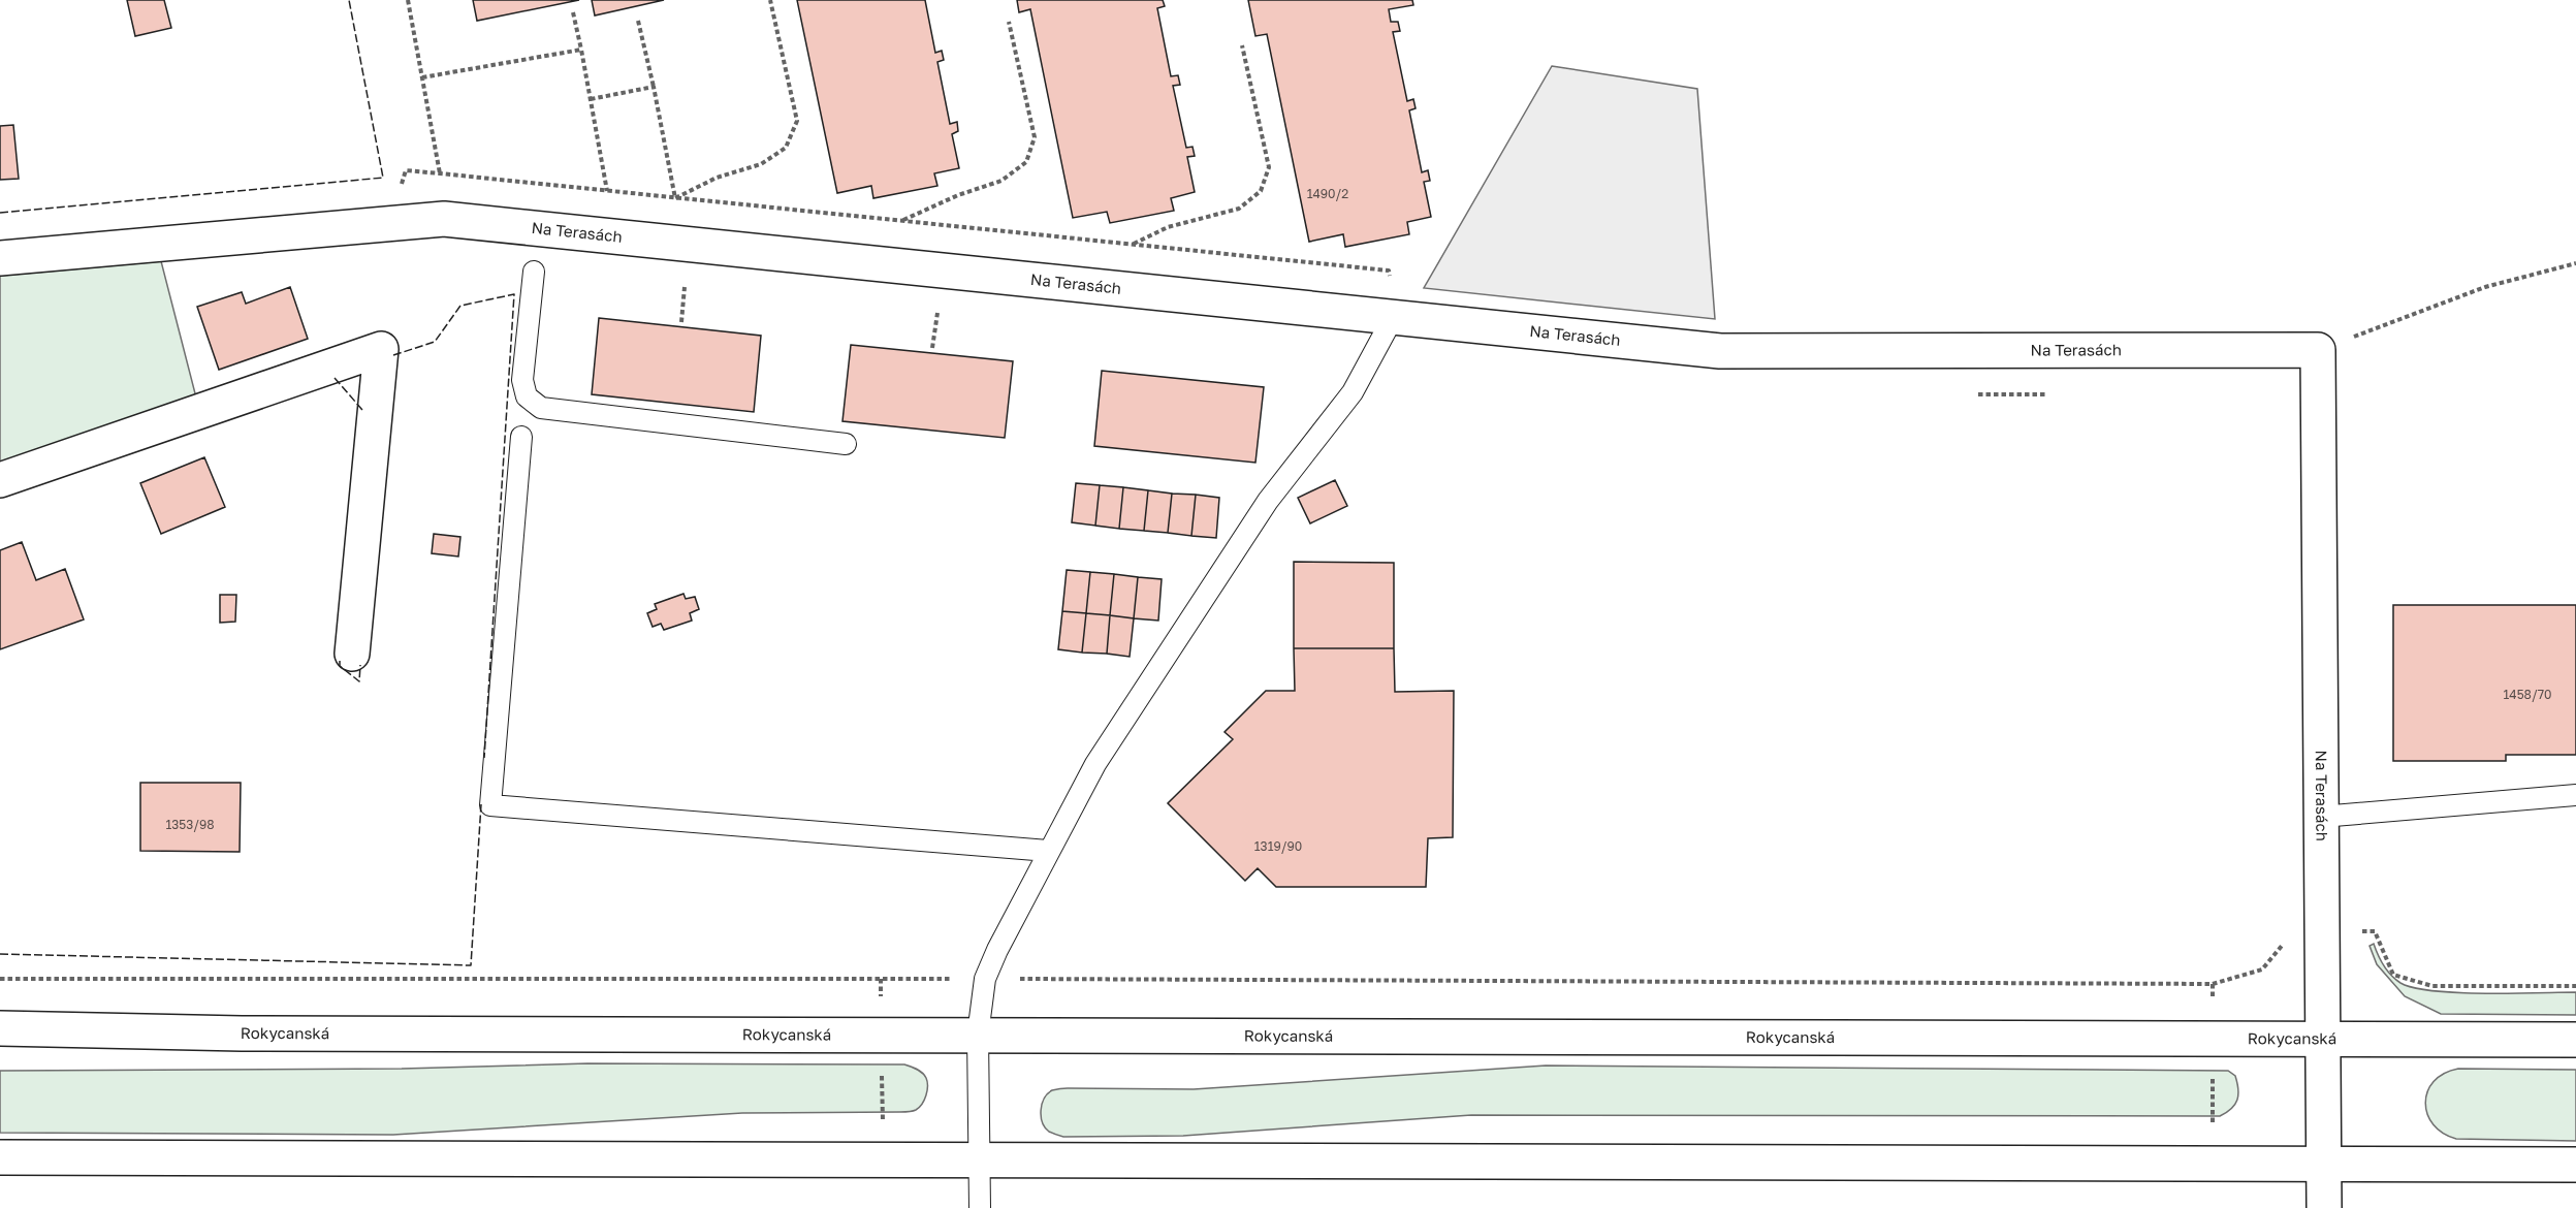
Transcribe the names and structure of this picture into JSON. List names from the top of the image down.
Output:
{
  "streets": {
    "main road": ["Na Terasách", "Rokycanská"]
  },
  "crossings": [
    ["Na Terasách", "Rokycanská"]
  ],
  "house_numbers": [
    "1490/2",
    "1458/70",
    "1353/98",
    "1319/90"
  ]
}
